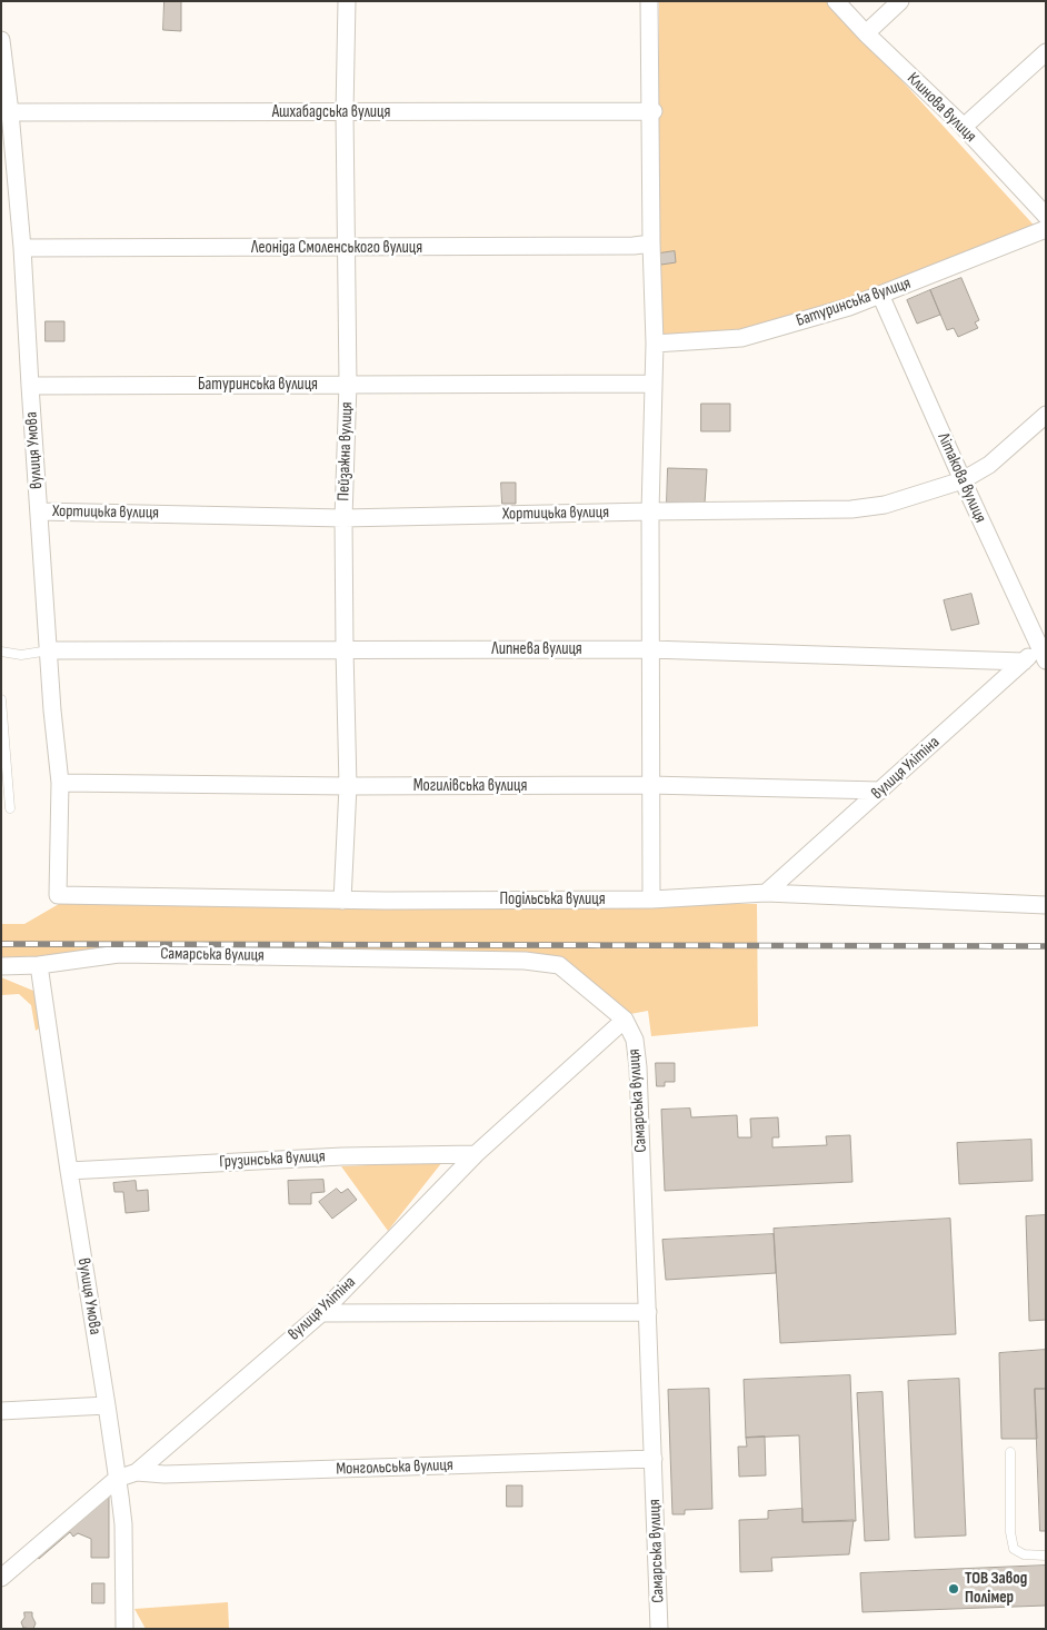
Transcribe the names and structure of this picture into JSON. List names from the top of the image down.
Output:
{
  "streets": {
    "street": [
      "Клинова вулиця",
      "Ашхабадська вулиця",
      "Леоніда Смоленського вулиця",
      "Батуринська вулиця",
      "вулиця Умова",
      "Пейзажна вулиця",
      "Літакова вулиця",
      "Хортицька вулиця",
      "Липнева вулиця",
      "вулиця Улітіна",
      "Могилівська вулиця",
      "Подільська вулиця",
      "Самарська вулиця",
      "Грузинська вулиця",
      "Монгольська вулиця"
    ]
  },
  "crossings": [
    ["Ашхабадська вулиця", "вулиця Умова"],
    ["Ашхабадська вулиця", "Пейзажна вулиця"],
    ["Леоніда Смоленського вулиця", "вулиця Умова"],
    ["Леоніда Смоленського вулиця", "Пейзажна вулиця"],
    ["Батуринська вулиця", "вулиця Умова"],
    ["Батуринська вулиця", "Пейзажна вулиця"],
    ["Батуринська вулиця", "Літакова вулиця"],
    ["вулиця Умова", "Хортицька вулиця"],
    ["вулиця Умова", "Липнева вулиця"],
    ["вулиця Умова", "вулиця Улітіна"],
    ["вулиця Умова", "Могилівська вулиця"],
    ["вулиця Умова", "Подільська вулиця"],
    ["вулиця Умова", "Самарська вулиця"],
    ["вулиця Умова", "Грузинська вулиця"],
    ["Пейзажна вулиця", "Хортицька вулиця"],
    ["Пейзажна вулиця", "Липнева вулиця"],
    ["Пейзажна вулиця", "Могилівська вулиця"],
    ["Пейзажна вулиця", "Подільська вулиця"],
    ["Літакова вулиця", "Хортицька вулиця"],
    ["Літакова вулиця", "вулиця Улітіна"],
    ["Липнева вулиця", "вулиця Улітіна"],
    ["вулиця Улітіна", "Могилівська вулиця"],
    ["вулиця Улітіна", "Подільська вулиця"],
    ["вулиця Улітіна", "Самарська вулиця"],
    ["вулиця Улітіна", "Грузинська вулиця"],
    ["вулиця Улітіна", "Монгольська вулиця"],
    ["Самарська вулиця", "Монгольська вулиця"]
  ],
  "places": ["ТОВ Завод Полімер"]
}
